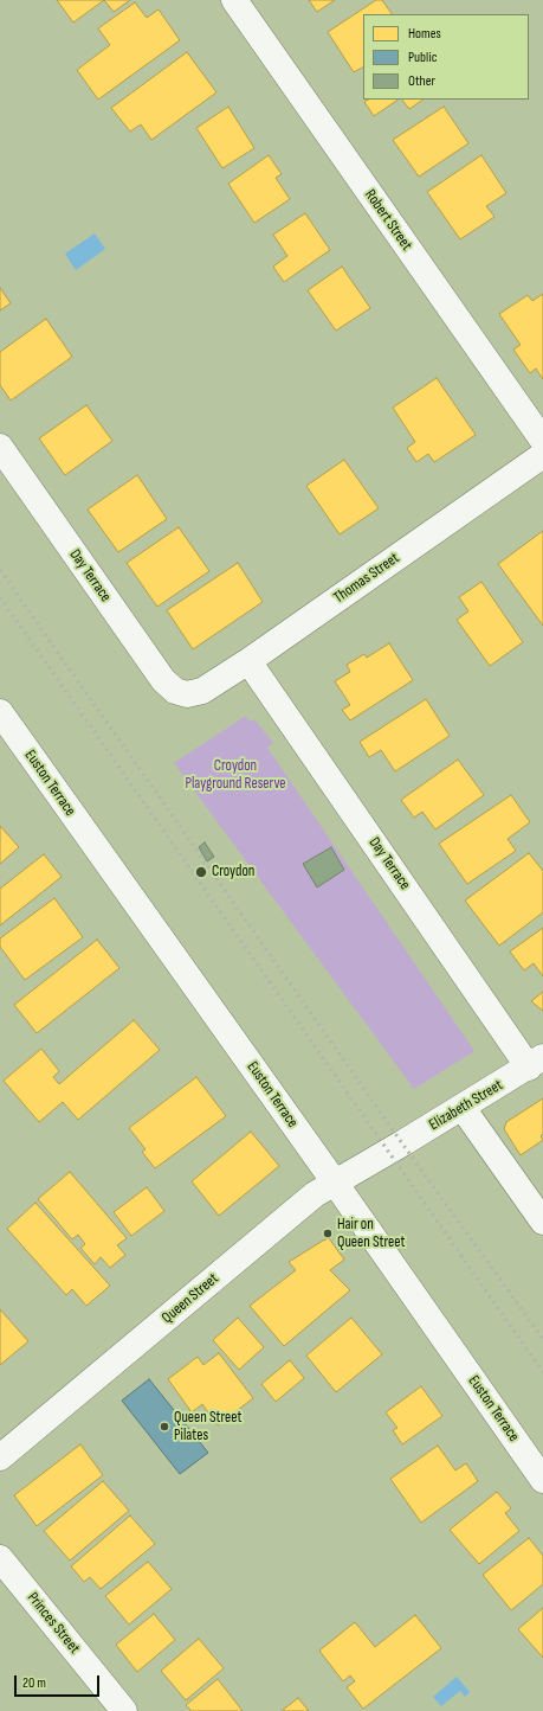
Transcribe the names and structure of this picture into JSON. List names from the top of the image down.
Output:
{
  "streets": {
    "street": [
      "Robert Street",
      "Day Terrace",
      "Thomas Street",
      "Euston Terrace",
      "Elizabeth Street",
      "Queen Street",
      "Princes Street"
    ]
  },
  "crossings": [
    ["Day Terrace", "Thomas Street"],
    ["Day Terrace", "Elizabeth Street"],
    ["Euston Terrace", "Queen Street"],
    ["Elizabeth Street", "Queen Street"]
  ],
  "parks": ["Croydon Playground Reserve"],
  "places": ["Croydon", "Hair on Queen Street", "Queen Street Pilates"],
  "legend": ["Homes", "Public", "Other"],
  "scale_bar": "20 m"
}
